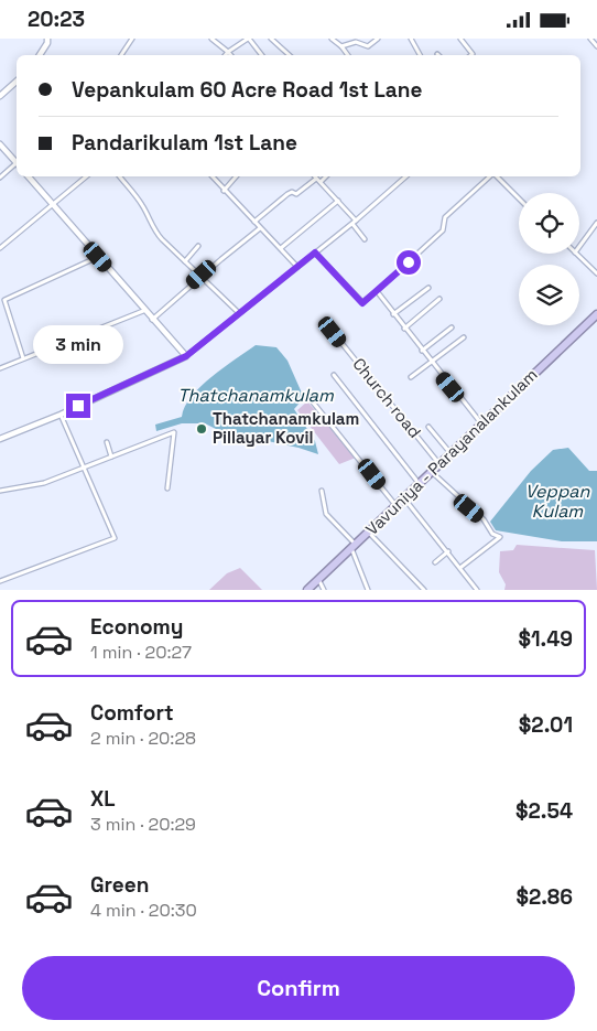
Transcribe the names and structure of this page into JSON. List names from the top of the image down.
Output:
{
  "streets": {
    "highway": ["Vavuniya - Parayanalankulam"],
    "street": ["Church road"]
  },
  "crossings": [
    ["Church road", "Vavuniya - Parayanalankulam"]
  ],
  "water": ["Thatchanamkulam", "Veppan Kulam"],
  "places": ["Thatchanamkulam Pillayar Kovil"],
  "page": {
    "status": "20:23",
    "banner": ["Vepankulam 60 Acre Road 1st Lane", "Pandarikulam 1st Lane"],
    "bubble": "3 min",
    "list": [
      {
        "name": "Economy",
        "note": "1 min · 20:27",
        "value": "$1.49"
      },
      {
        "name": "Comfort",
        "note": "2 min · 20:28",
        "value": "$2.01"
      },
      {
        "name": "XL",
        "note": "3 min · 20:29",
        "value": "$2.54"
      },
      {
        "name": "Green",
        "note": "4 min · 20:30",
        "value": "$2.86"
      }
    ],
    "buttons": "Confirm"
  }
}
